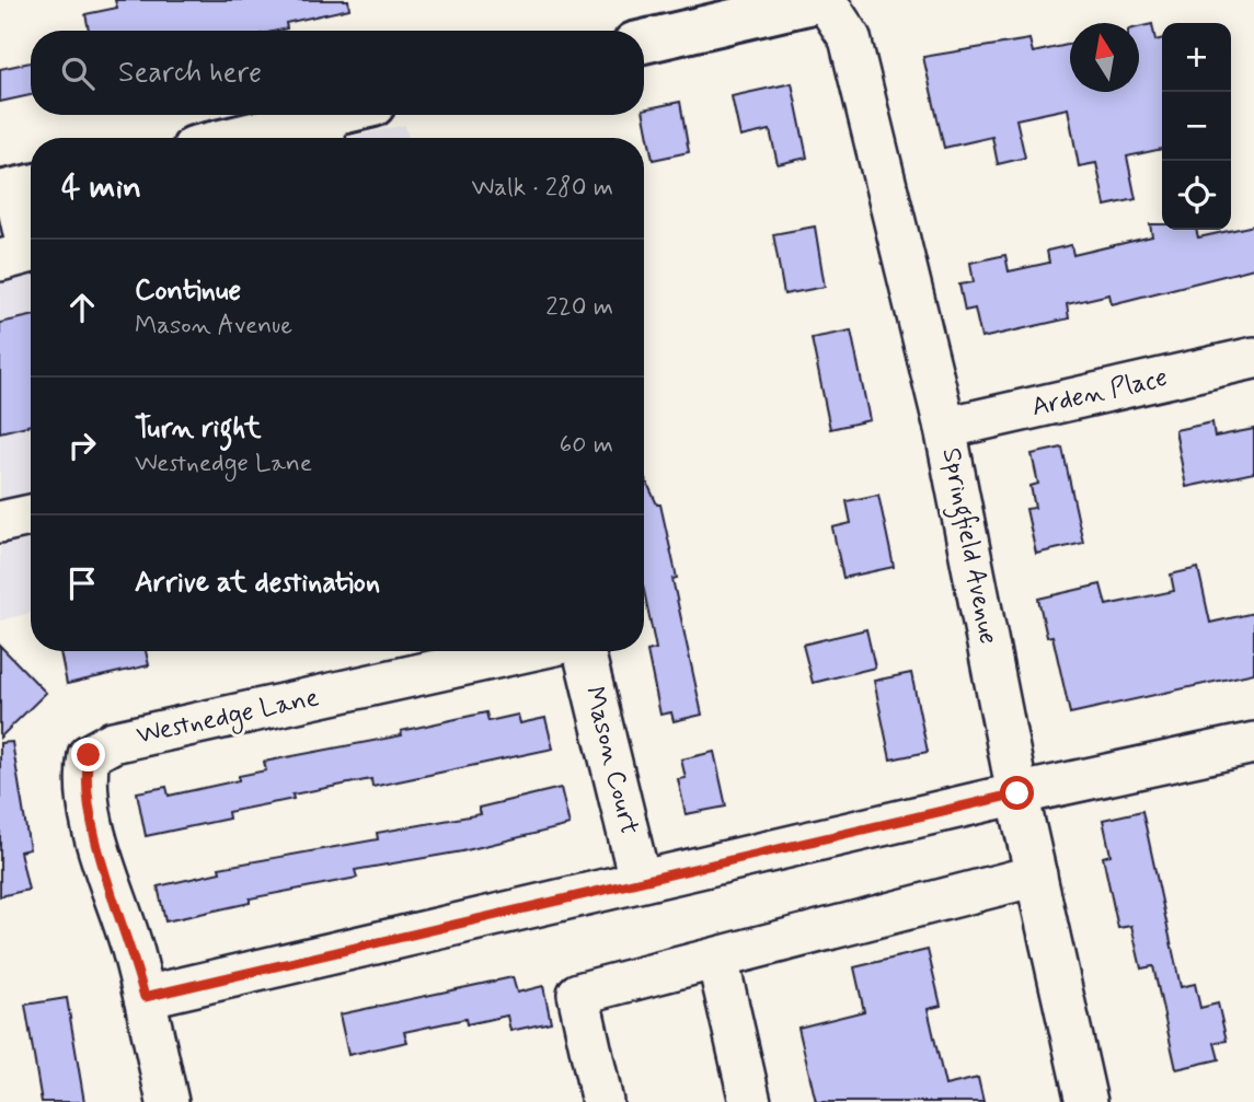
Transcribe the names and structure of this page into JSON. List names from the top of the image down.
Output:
{
  "streets": {
    "street": [
      "Arden Place",
      "Springfield Avenue",
      "Westnedge Lane",
      "Mason Court"
    ]
  },
  "crossings": [
    ["Arden Place", "Springfield Avenue"]
  ],
  "north": "top",
  "page": {
    "map_buttons": ["+", "−"],
    "search": "Search here",
    "heading": ["4 min", "Walk · 280 m"],
    "list": [
      ["Continue", "Mason Avenue", "220 m"],
      ["Turn right", "Westnedge Lane", "60 m"],
      "Arrive at destination"
    ]
  }
}
